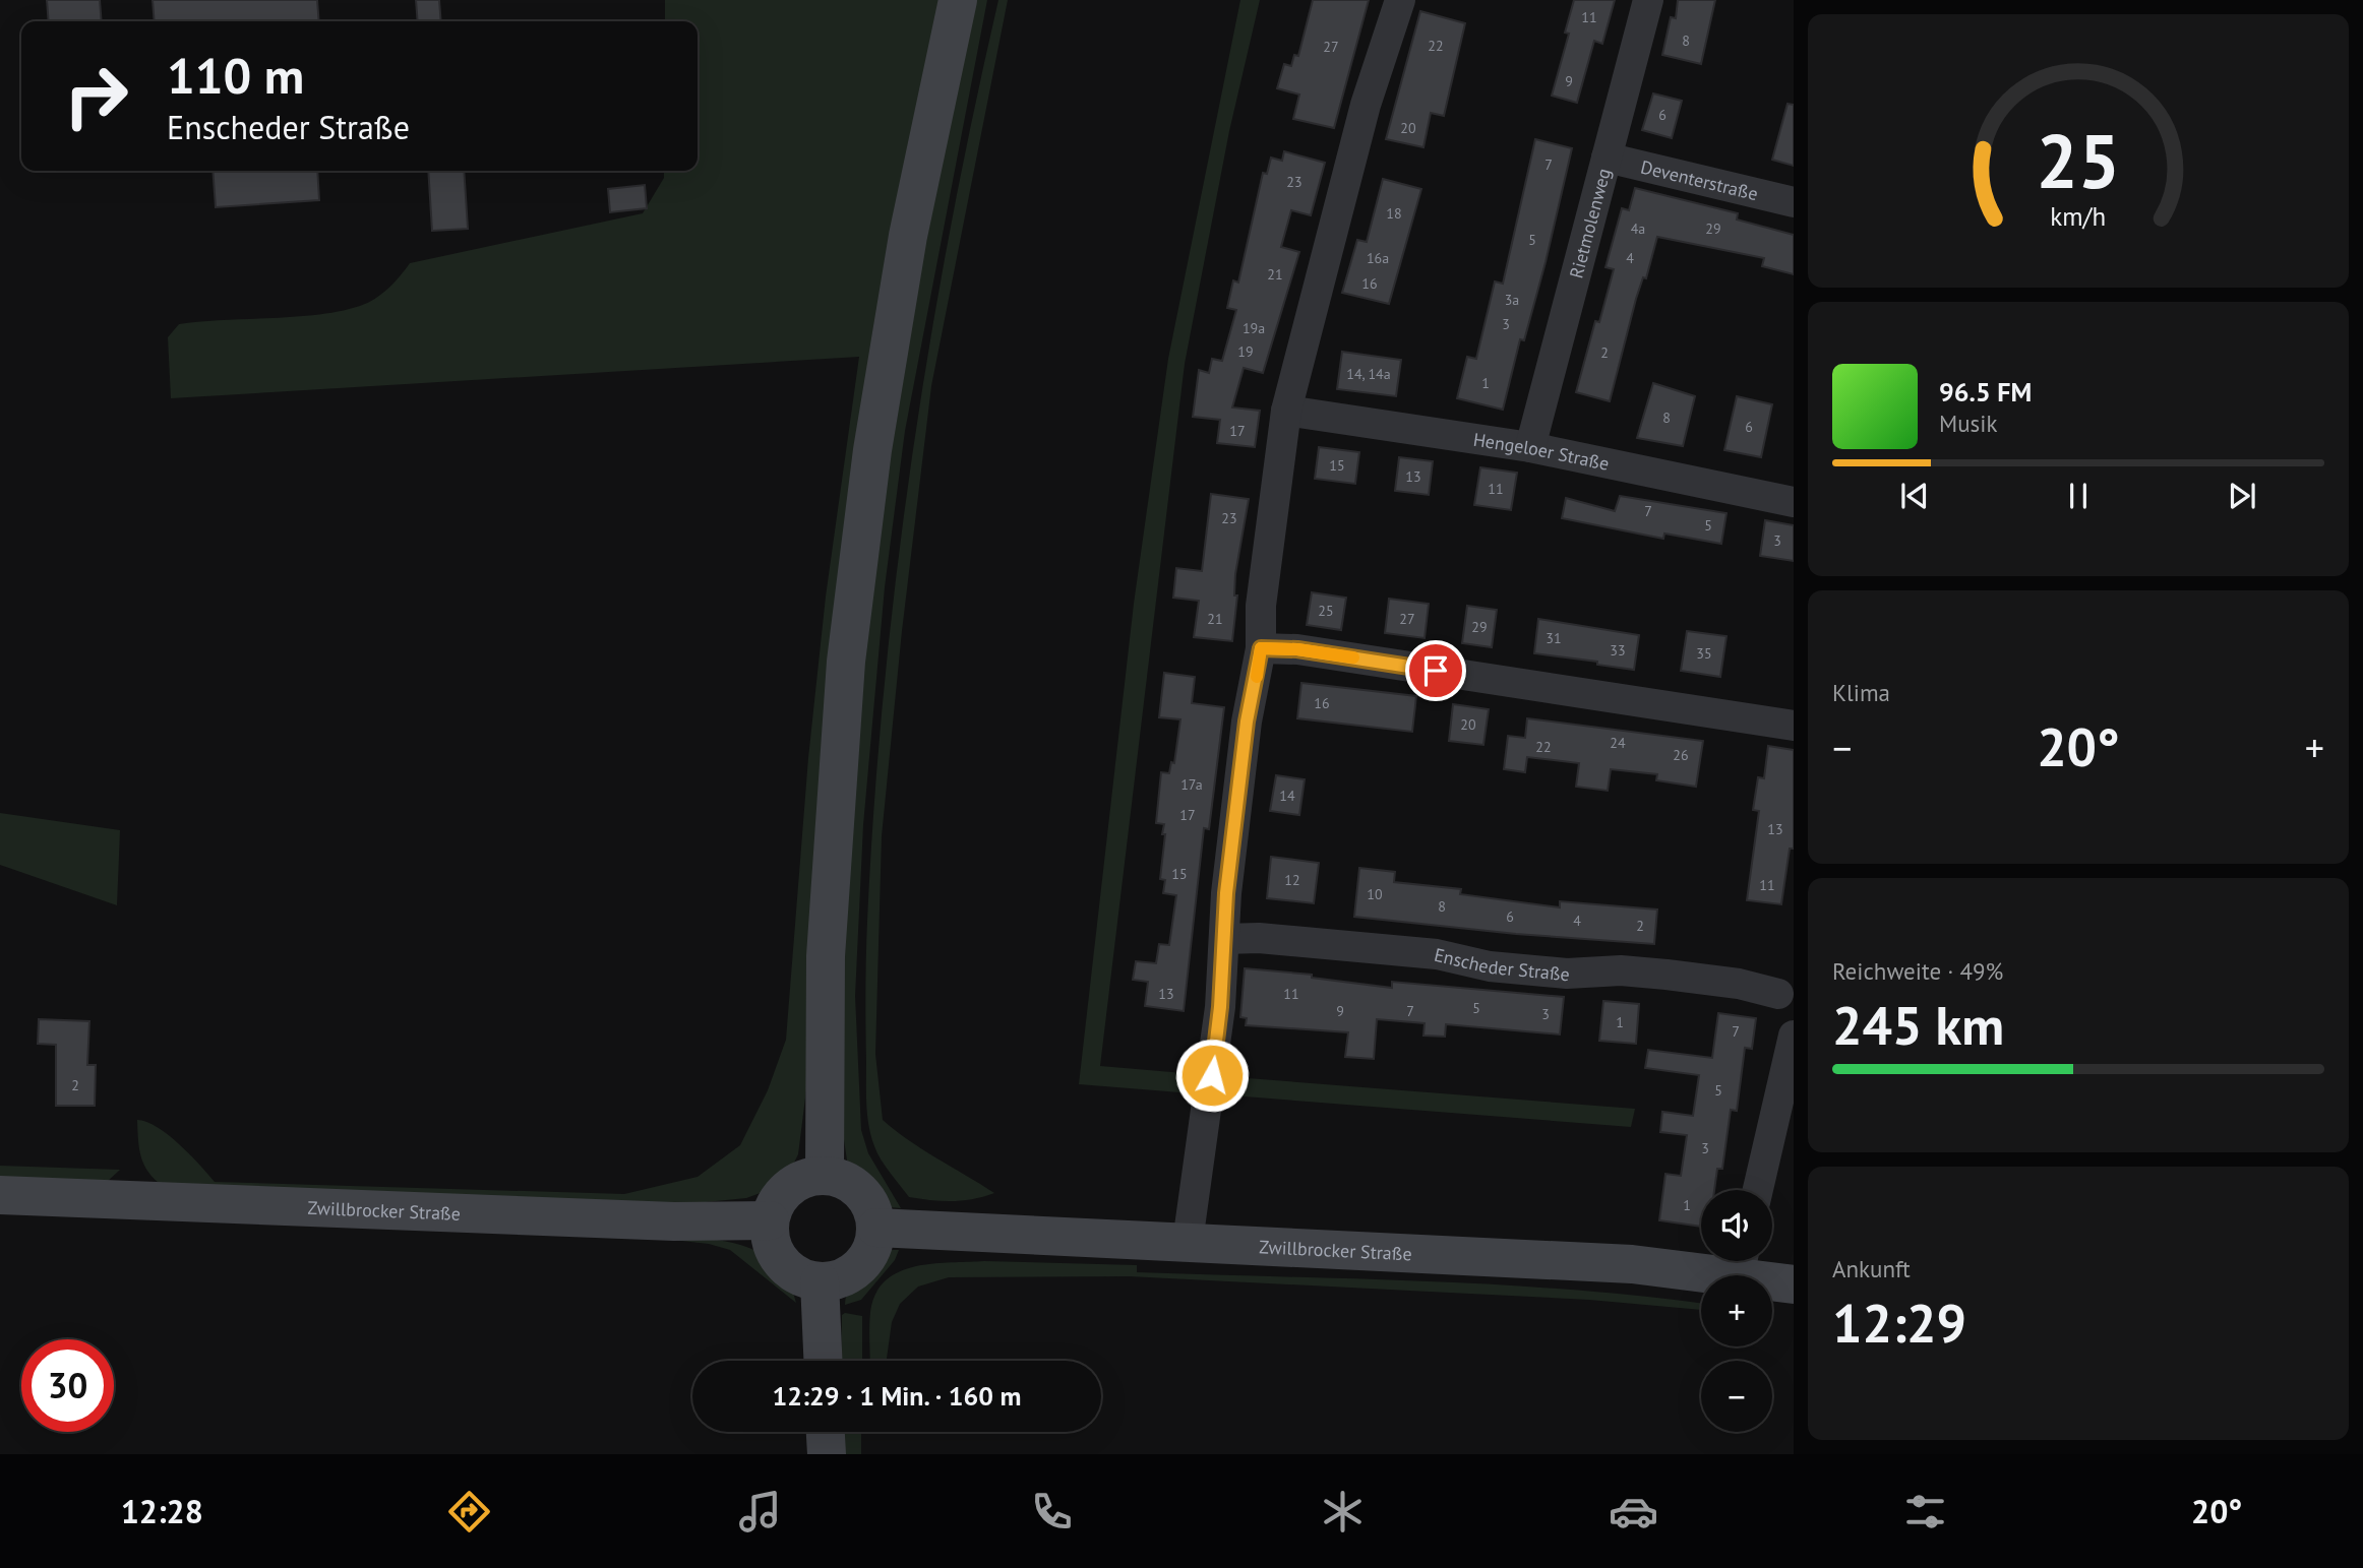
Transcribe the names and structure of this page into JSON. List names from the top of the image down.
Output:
{
  "streets": {
    "main road": ["Zwillbrocker Straße"],
    "street": [
      "Deventerstraße",
      "Rietmolenweg",
      "Hengeloer Straße",
      "Enscheder Straße"
    ]
  },
  "crossings": [
    ["Deventerstraße", "Rietmolenweg"],
    ["Rietmolenweg", "Hengeloer Straße"]
  ],
  "house_numbers": [
    "11",
    "8",
    "22",
    "27",
    "9",
    "6",
    "20",
    "7",
    "23",
    "18",
    "4a",
    "29",
    "5",
    "16a",
    "4",
    "21",
    "16",
    "3a",
    "3",
    "19a",
    "19",
    "2",
    "14, 14a",
    "1",
    "8",
    "6",
    "17",
    "15",
    "13",
    "11",
    "7",
    "23",
    "5",
    "3",
    "25",
    "21",
    "27",
    "29",
    "31",
    "33",
    "35",
    "16",
    "20",
    "24",
    "22",
    "26",
    "17a",
    "14",
    "17",
    "13",
    "15",
    "12",
    "11",
    "10",
    "8",
    "6",
    "4",
    "2",
    "13",
    "11",
    "5",
    "9",
    "7",
    "3",
    "1",
    "7",
    "2",
    "5",
    "3",
    "1"
  ],
  "page": {
    "turn": ["110 m", "Enscheder Straße"],
    "song": ["96.5 FM", "Musik"],
    "tile": [
      "Klima",
      ["Reichweite · 49%", "245 km"],
      ["Ankunft", "12:29"]
    ],
    "heat": ["−", "20°", "+"],
    "map_buttons": ["+", "−"],
    "limit": "30",
    "trip": "12:29 · 1 Min. · 160 m",
    "tabs": ["12:28", "20°"],
    "gauge": ["25", "km/h"]
  }
}
